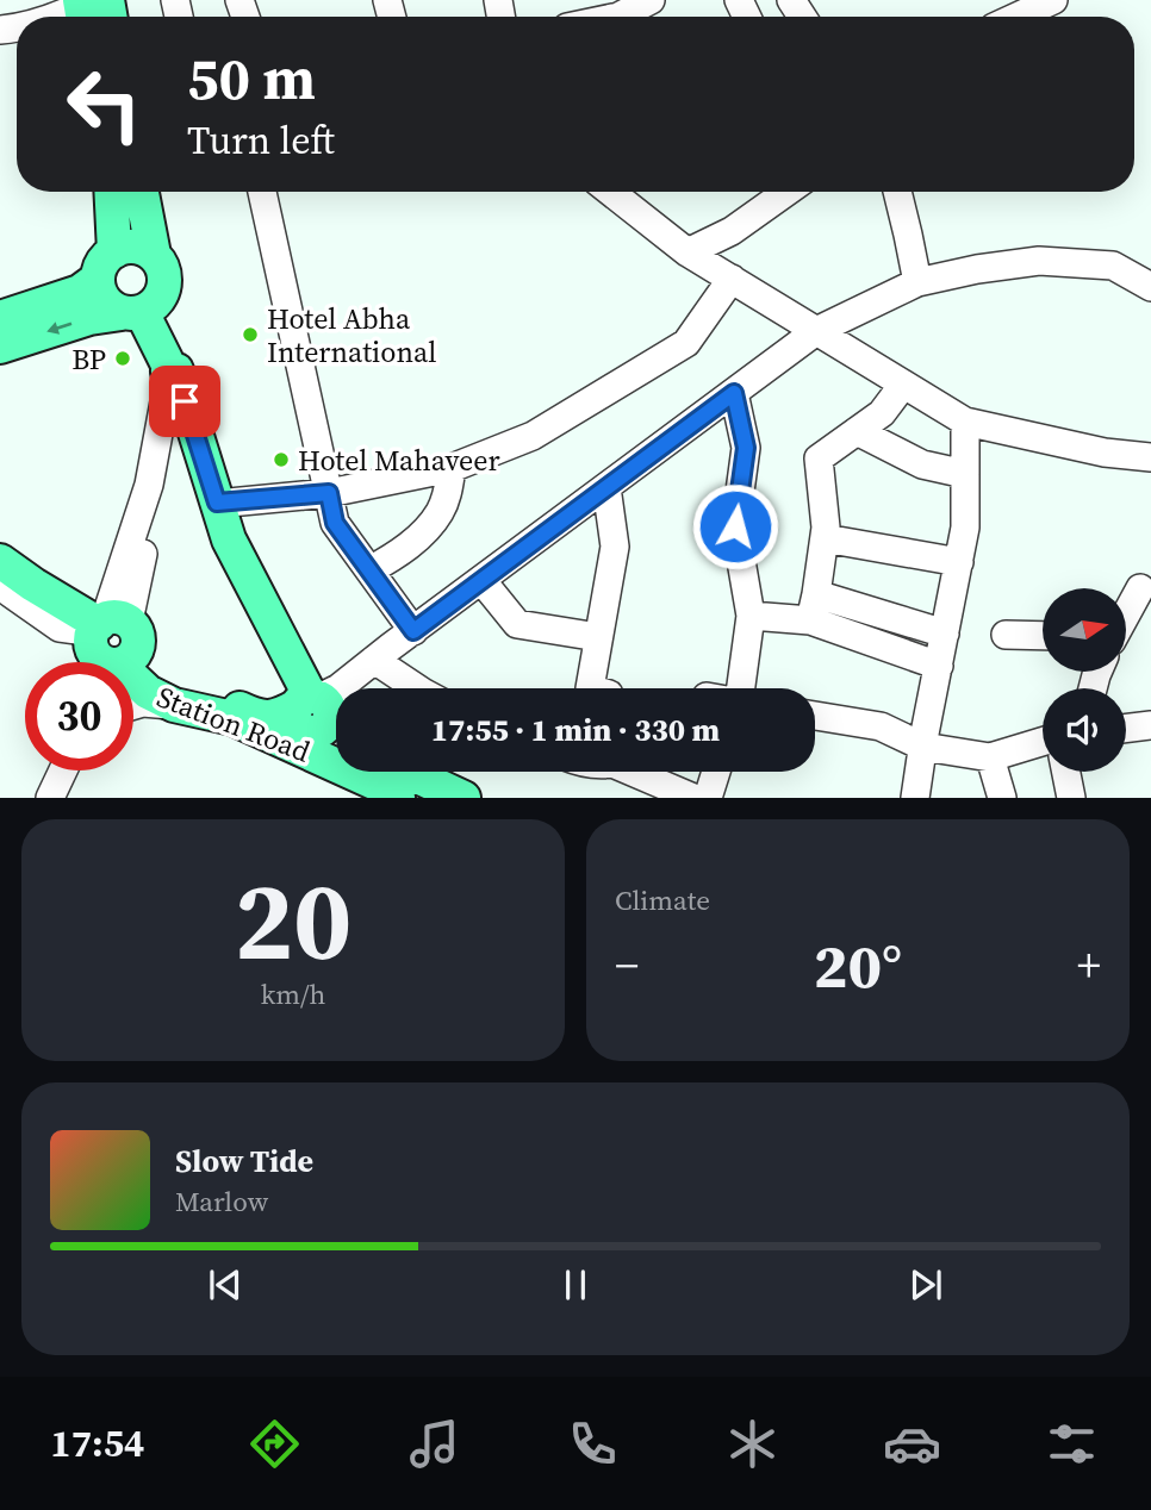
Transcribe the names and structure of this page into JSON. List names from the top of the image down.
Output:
{
  "streets": {
    "main road": ["Station Road"]
  },
  "places": ["Hotel Abha International", "BP", "Hotel Mahaveer"],
  "north": "right",
  "page": {
    "turn": ["50 m", "Turn left"],
    "limit": "30",
    "trip": "17:55 · 1 min · 330 m",
    "tile": [
      ["20", "km/h"],
      "Climate"
    ],
    "heat": ["−", "20°", "+"],
    "song": ["Slow Tide", "Marlow"],
    "tabs": "17:54"
  }
}
